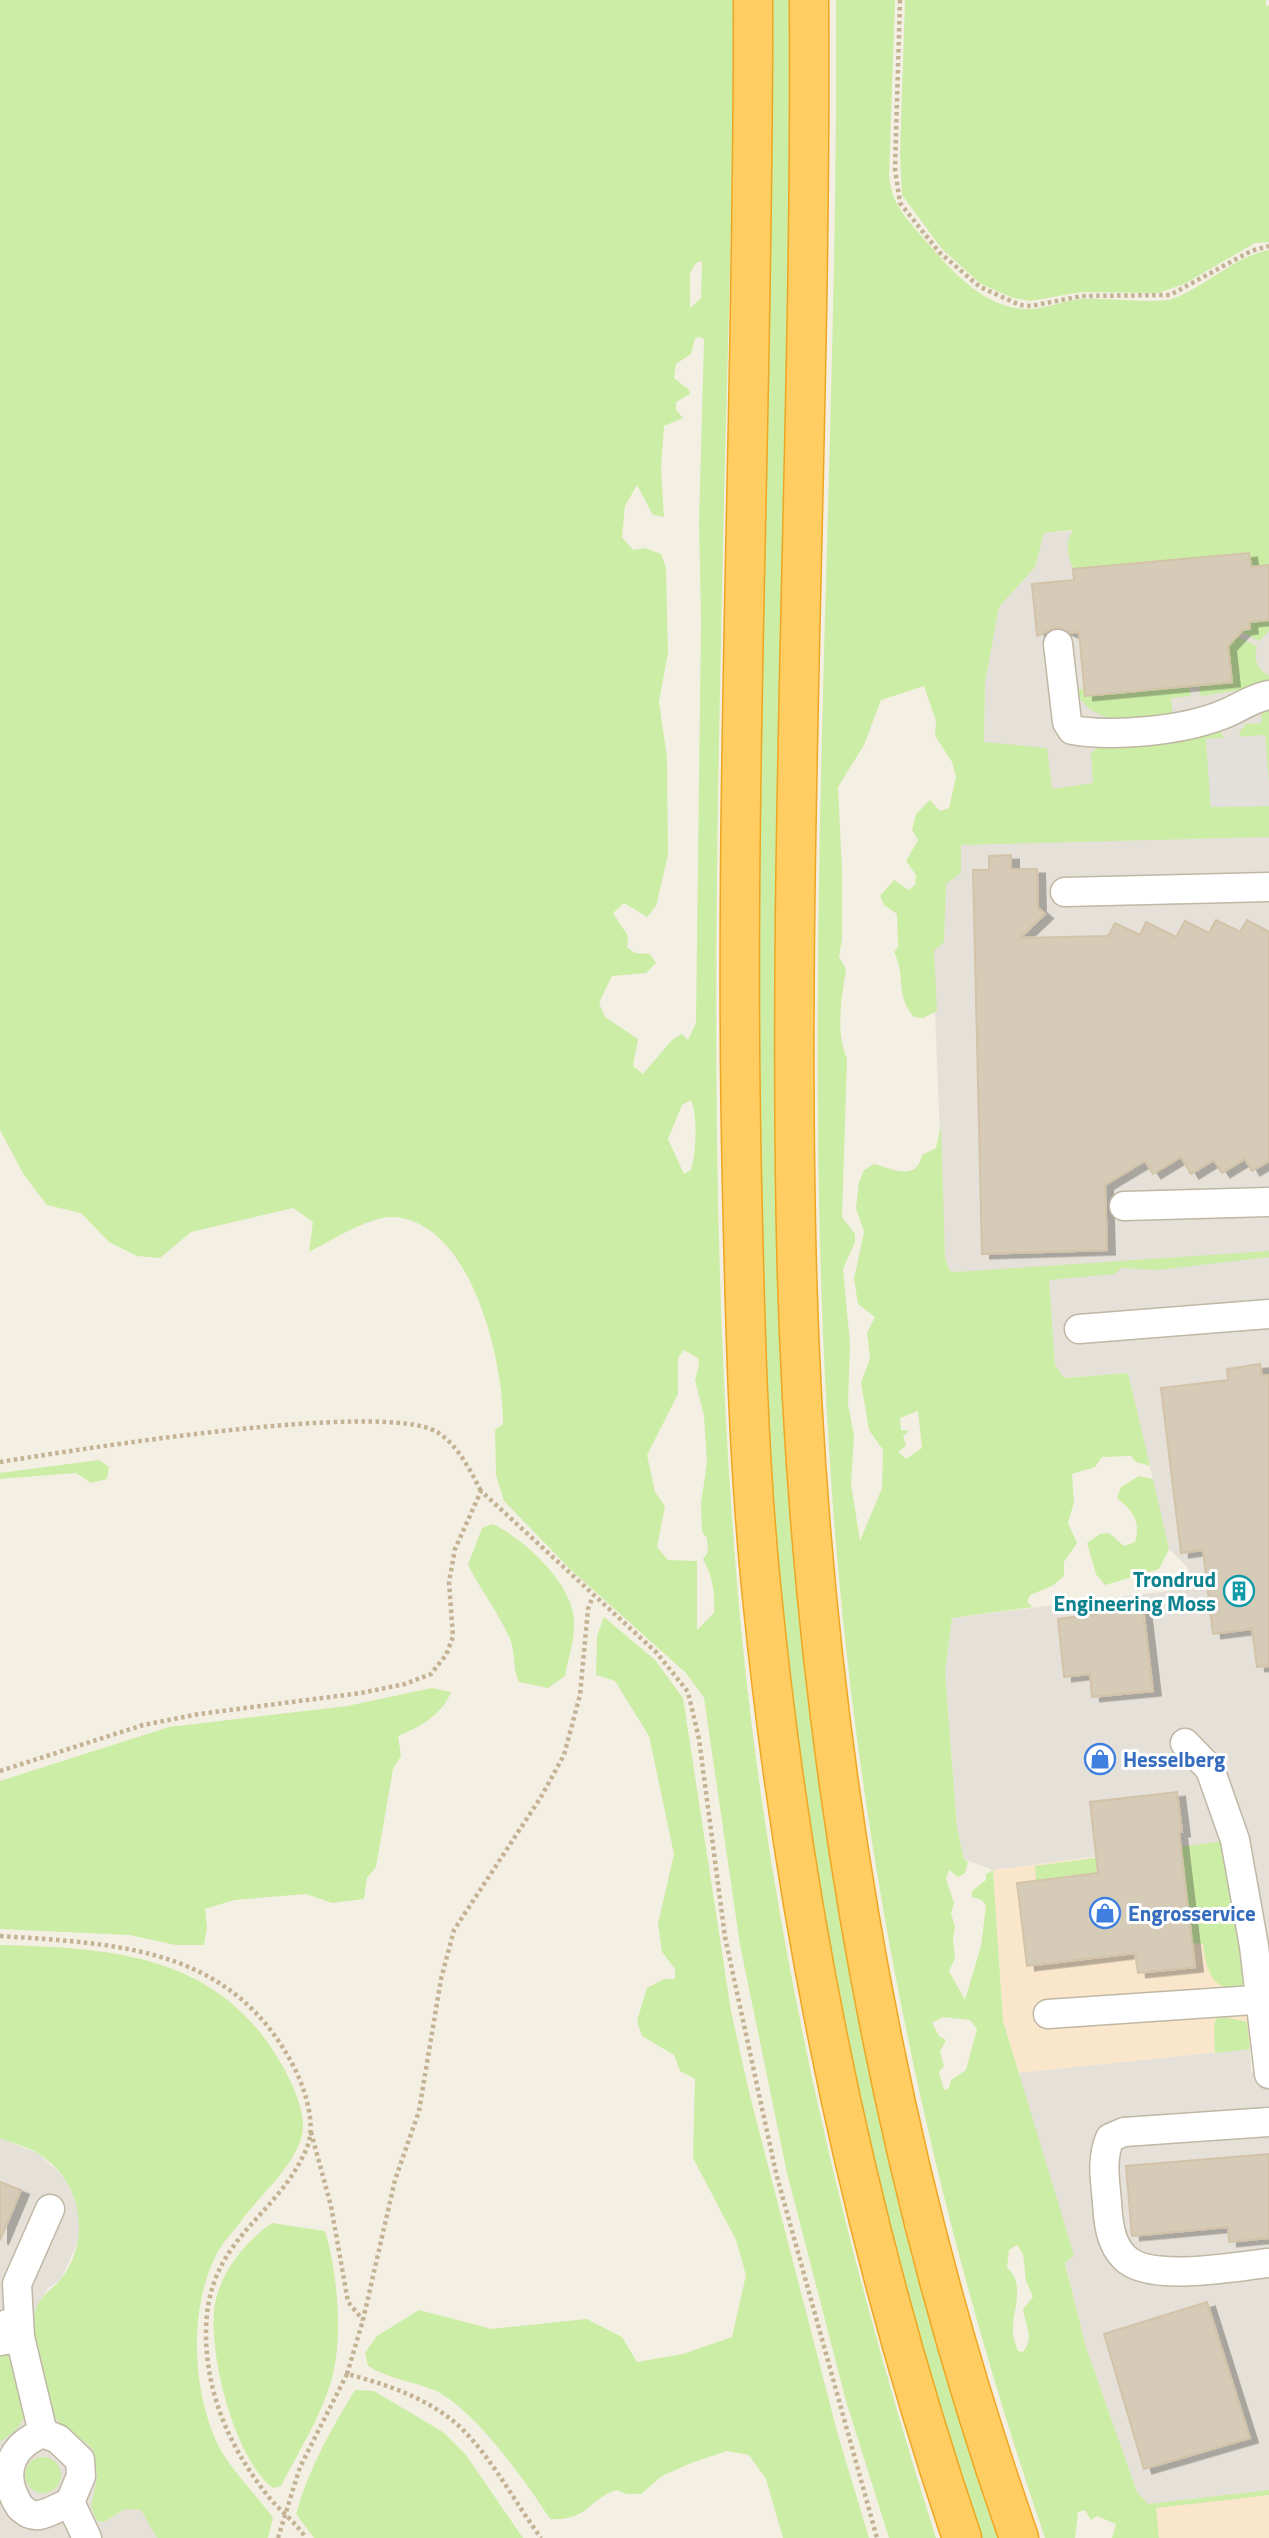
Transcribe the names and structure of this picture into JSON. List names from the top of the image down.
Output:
{
  "places": {
    "building": ["Trondrud Engineering Moss"],
    "shop": ["Hesselberg", "Engrosservice"]
  }
}
